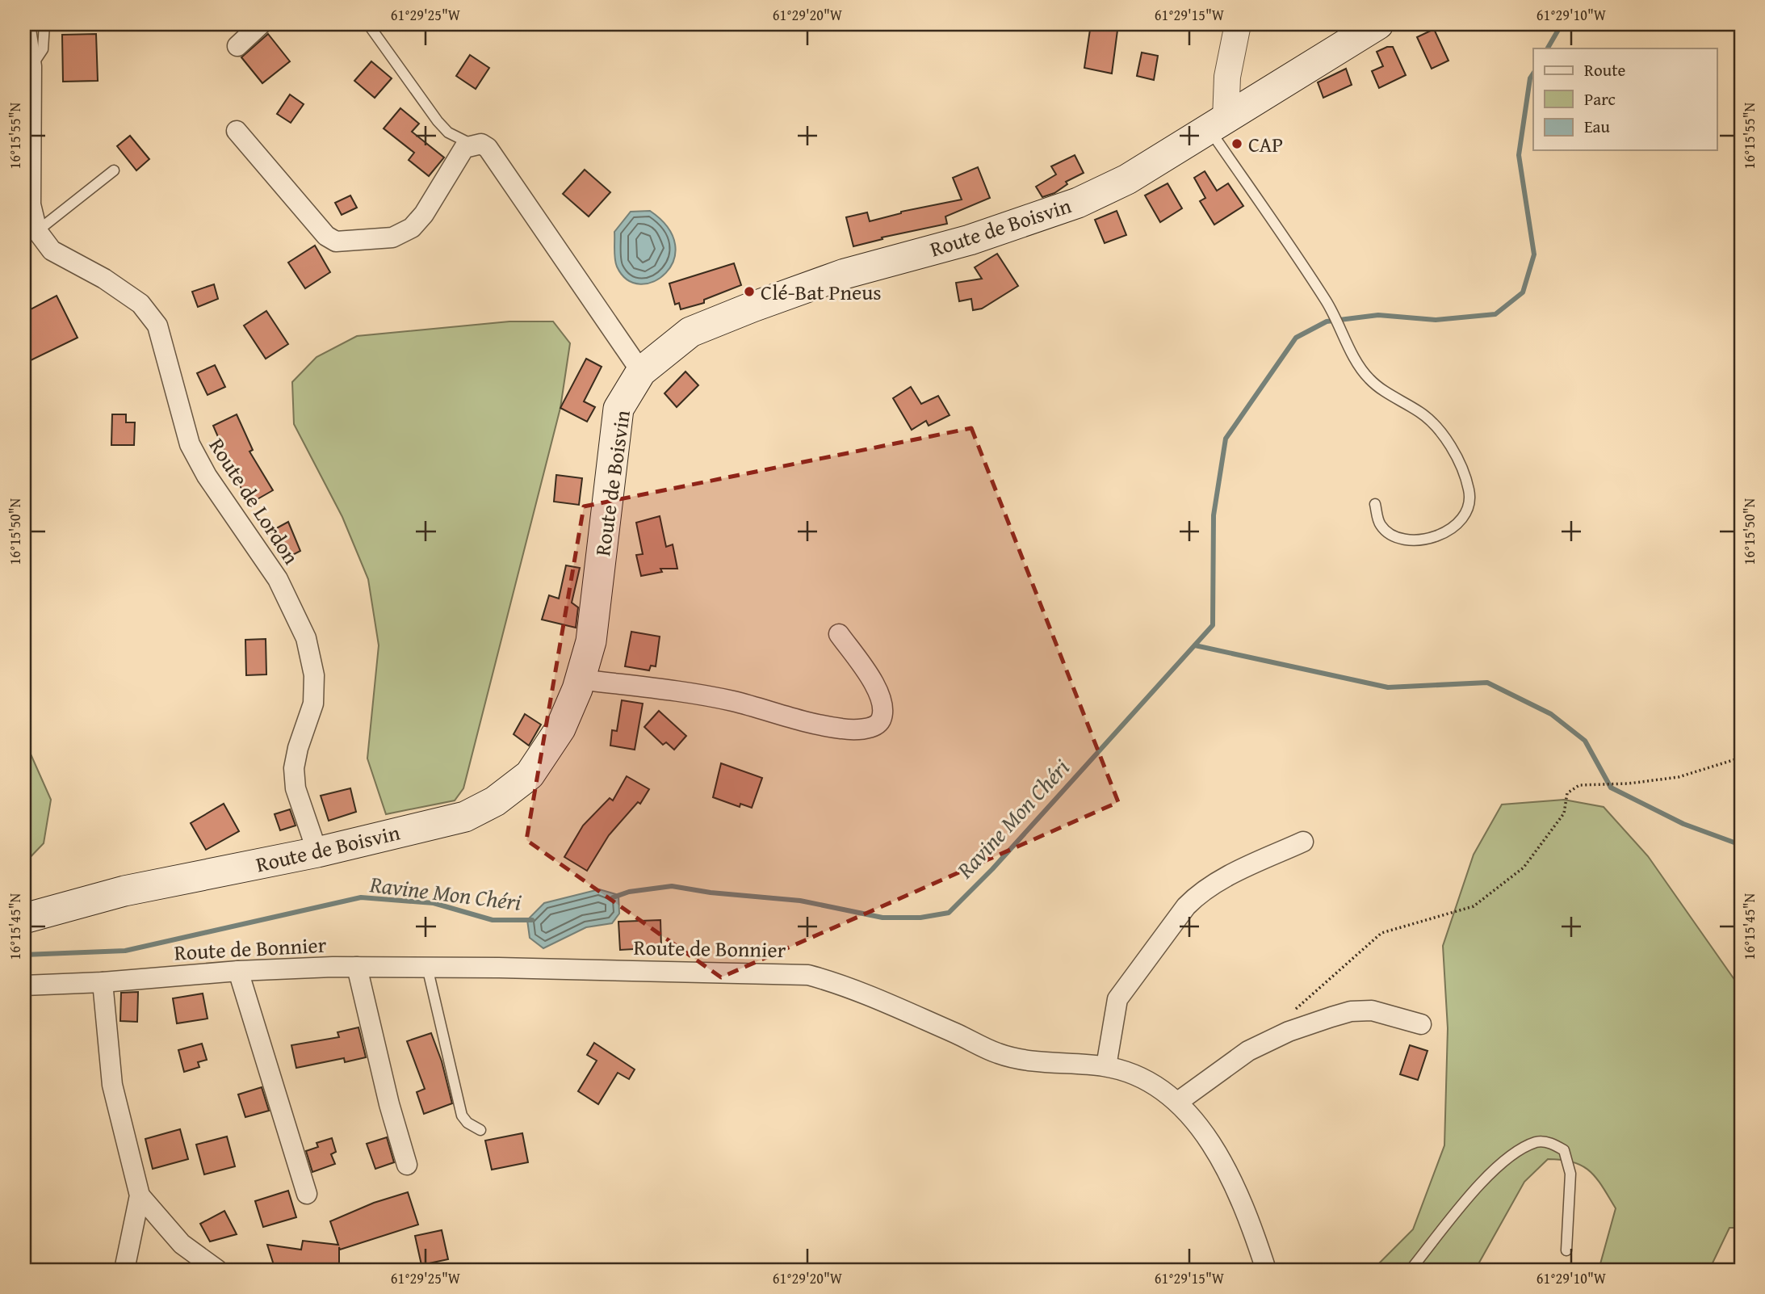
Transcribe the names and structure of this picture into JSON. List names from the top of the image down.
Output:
{
  "streets": {
    "main road": ["Route de Boisvin"],
    "street": ["Route de Lordon", "Route de Bonnier"]
  },
  "crossings": [
    ["Route de Boisvin", "Route de Lordon"]
  ],
  "water": ["Ravine Mon Chéri"],
  "places": ["CAP", "Clé-Bat Pneus"],
  "legend": ["Route", "Parc", "Eau"],
  "coordinates": [
    "61°29'25\"W",
    "61°29'20\"W",
    "61°29'15\"W",
    "61°29'10\"W",
    "16°15'55\"N",
    "16°15'50\"N",
    "16°15'45\"N"
  ]
}
